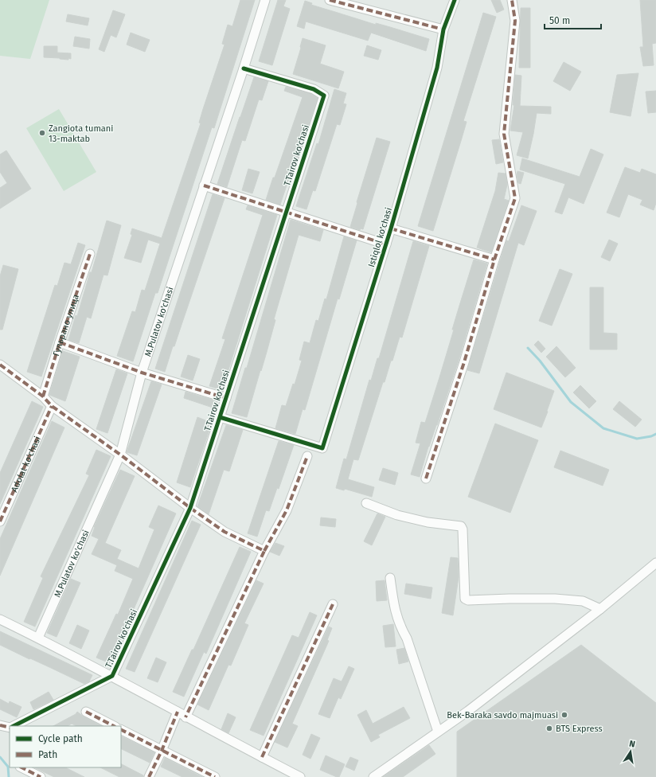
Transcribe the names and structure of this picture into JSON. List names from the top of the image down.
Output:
{
  "streets": {
    "street": [
      "T.Tairov ko'chasi",
      "Istiqlol ko'chasi",
      "M.Pulatov ko'chasi",
      "Гульрано улица",
      "Adolat ko'chasi"
    ]
  },
  "crossings": [
    ["T.Tairov ko'chasi", "Istiqlol ko'chasi"],
    ["T.Tairov ko'chasi", "M.Pulatov ko'chasi"]
  ],
  "places": ["Zangiota tumani 13-maktab", "Bek-Baraka savdo majmuasi", "BTS Express"],
  "legend": ["Cycle path", "Path"],
  "scale_bar": "50 m",
  "north": "top"
}
